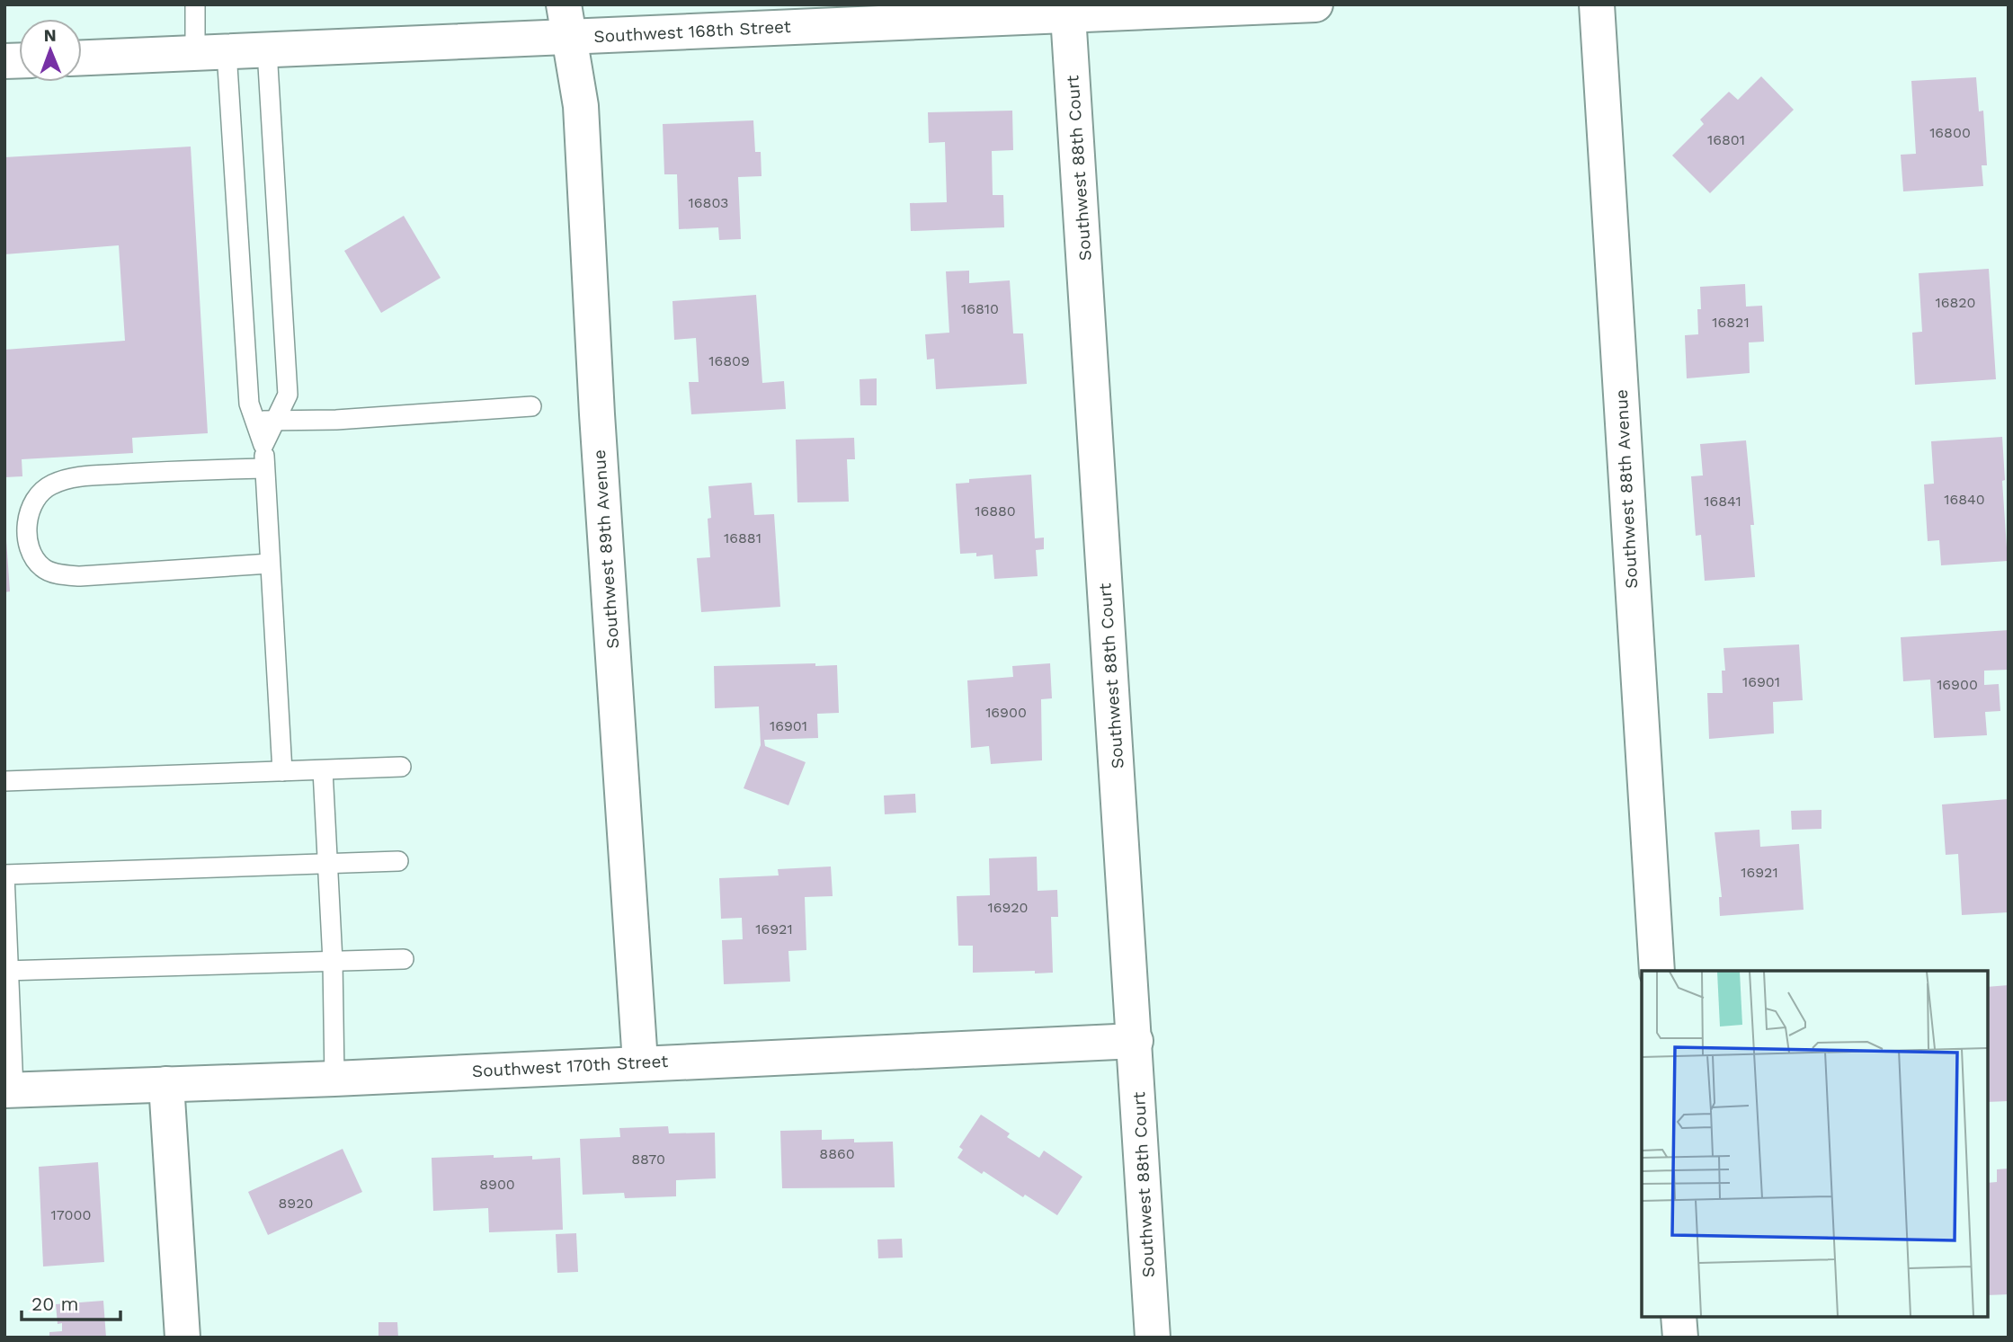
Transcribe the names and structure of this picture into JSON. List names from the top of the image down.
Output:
{
  "streets": {
    "street": [
      "Southwest 168th Street",
      "Southwest 88th Court",
      "Southwest 88th Avenue",
      "Southwest 89th Avenue",
      "Southwest 170th Street"
    ]
  },
  "crossings": [
    ["Southwest 168th Street", "Southwest 88th Court"],
    ["Southwest 168th Street", "Southwest 89th Avenue"],
    ["Southwest 88th Court", "Southwest 170th Street"],
    ["Southwest 89th Avenue", "Southwest 170th Street"]
  ],
  "house_numbers": [
    "16800",
    "16801",
    "16803",
    "16820",
    "16810",
    "16821",
    "16809",
    "16840",
    "16841",
    "16880",
    "16881",
    "16901",
    "16900",
    "16900",
    "16901",
    "16921",
    "16920",
    "16921",
    "8860",
    "8870",
    "8900",
    "8920",
    "17000"
  ],
  "scale_bar": "20 m",
  "north": "top"
}
